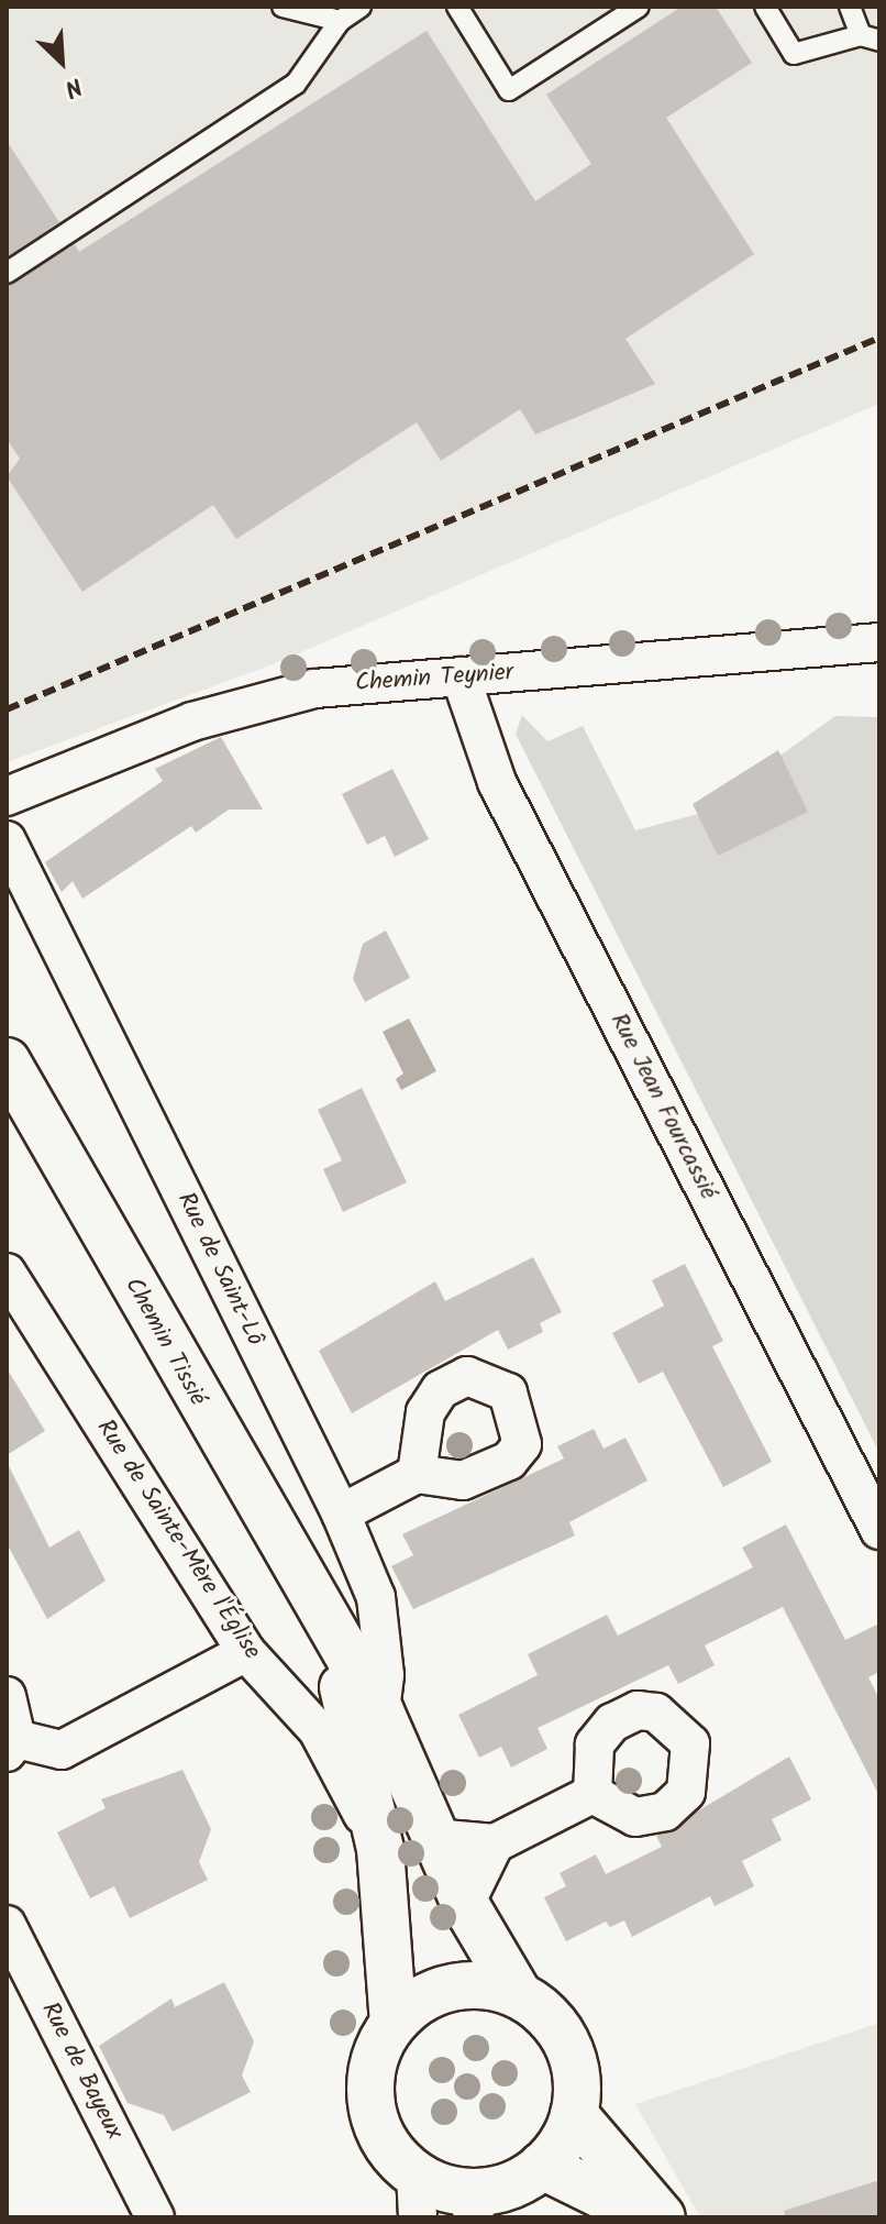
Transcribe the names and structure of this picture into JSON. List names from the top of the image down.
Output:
{
  "streets": {
    "street": [
      "Chemin Teynier",
      "Rue Jean Fourcassié",
      "Rue de Saint-Lô",
      "Chemin Tissié",
      "Rue de Sainte-Mère l'Église",
      "Rue de Bayeux"
    ]
  },
  "crossings": [
    ["Chemin Teynier", "Rue Jean Fourcassié"],
    ["Rue de Saint-Lô", "Chemin Tissié"],
    ["Chemin Tissié", "Rue de Sainte-Mère l'Église"]
  ],
  "north": "bottom right"
}
